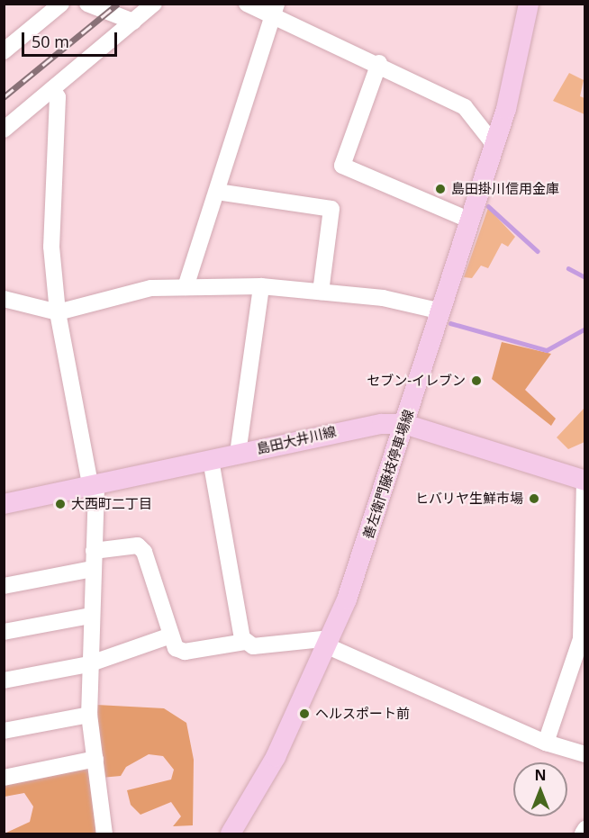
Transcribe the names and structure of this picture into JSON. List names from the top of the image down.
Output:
{
  "streets": {
    "main road": ["島田大井川線", "善左衛門藤枝停車場線"]
  },
  "crossings": [
    ["島田大井川線", "善左衛門藤枝停車場線"]
  ],
  "places": [
    "島田掛川信用金庫",
    "セブン-イレブン",
    "ヒバリヤ生鮮市場",
    "大西町二丁目",
    "ヘルスポート前"
  ],
  "scale_bar": "50 m",
  "north": "top"
}
